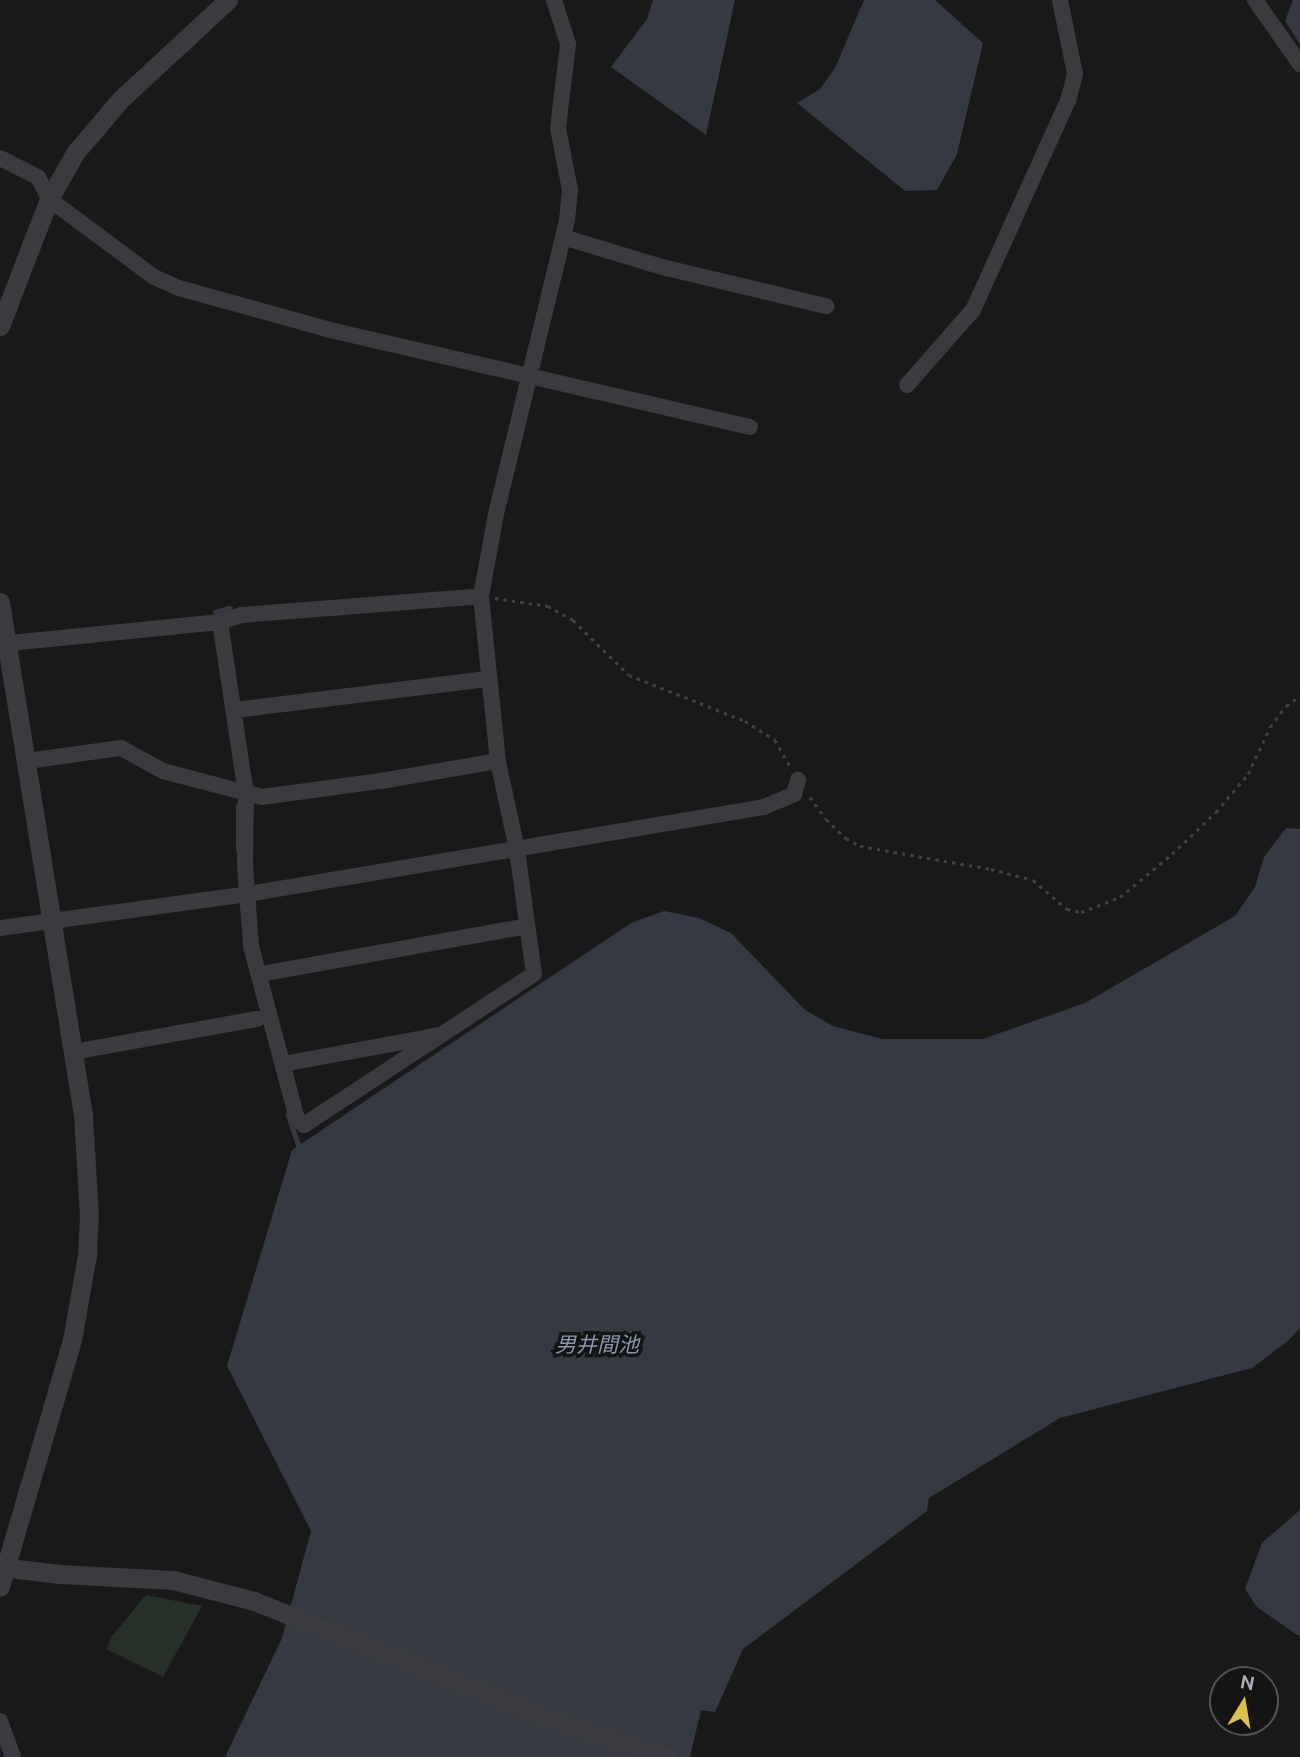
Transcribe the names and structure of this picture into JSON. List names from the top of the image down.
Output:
{
  "water": ["男井間池"],
  "north": "top"
}
